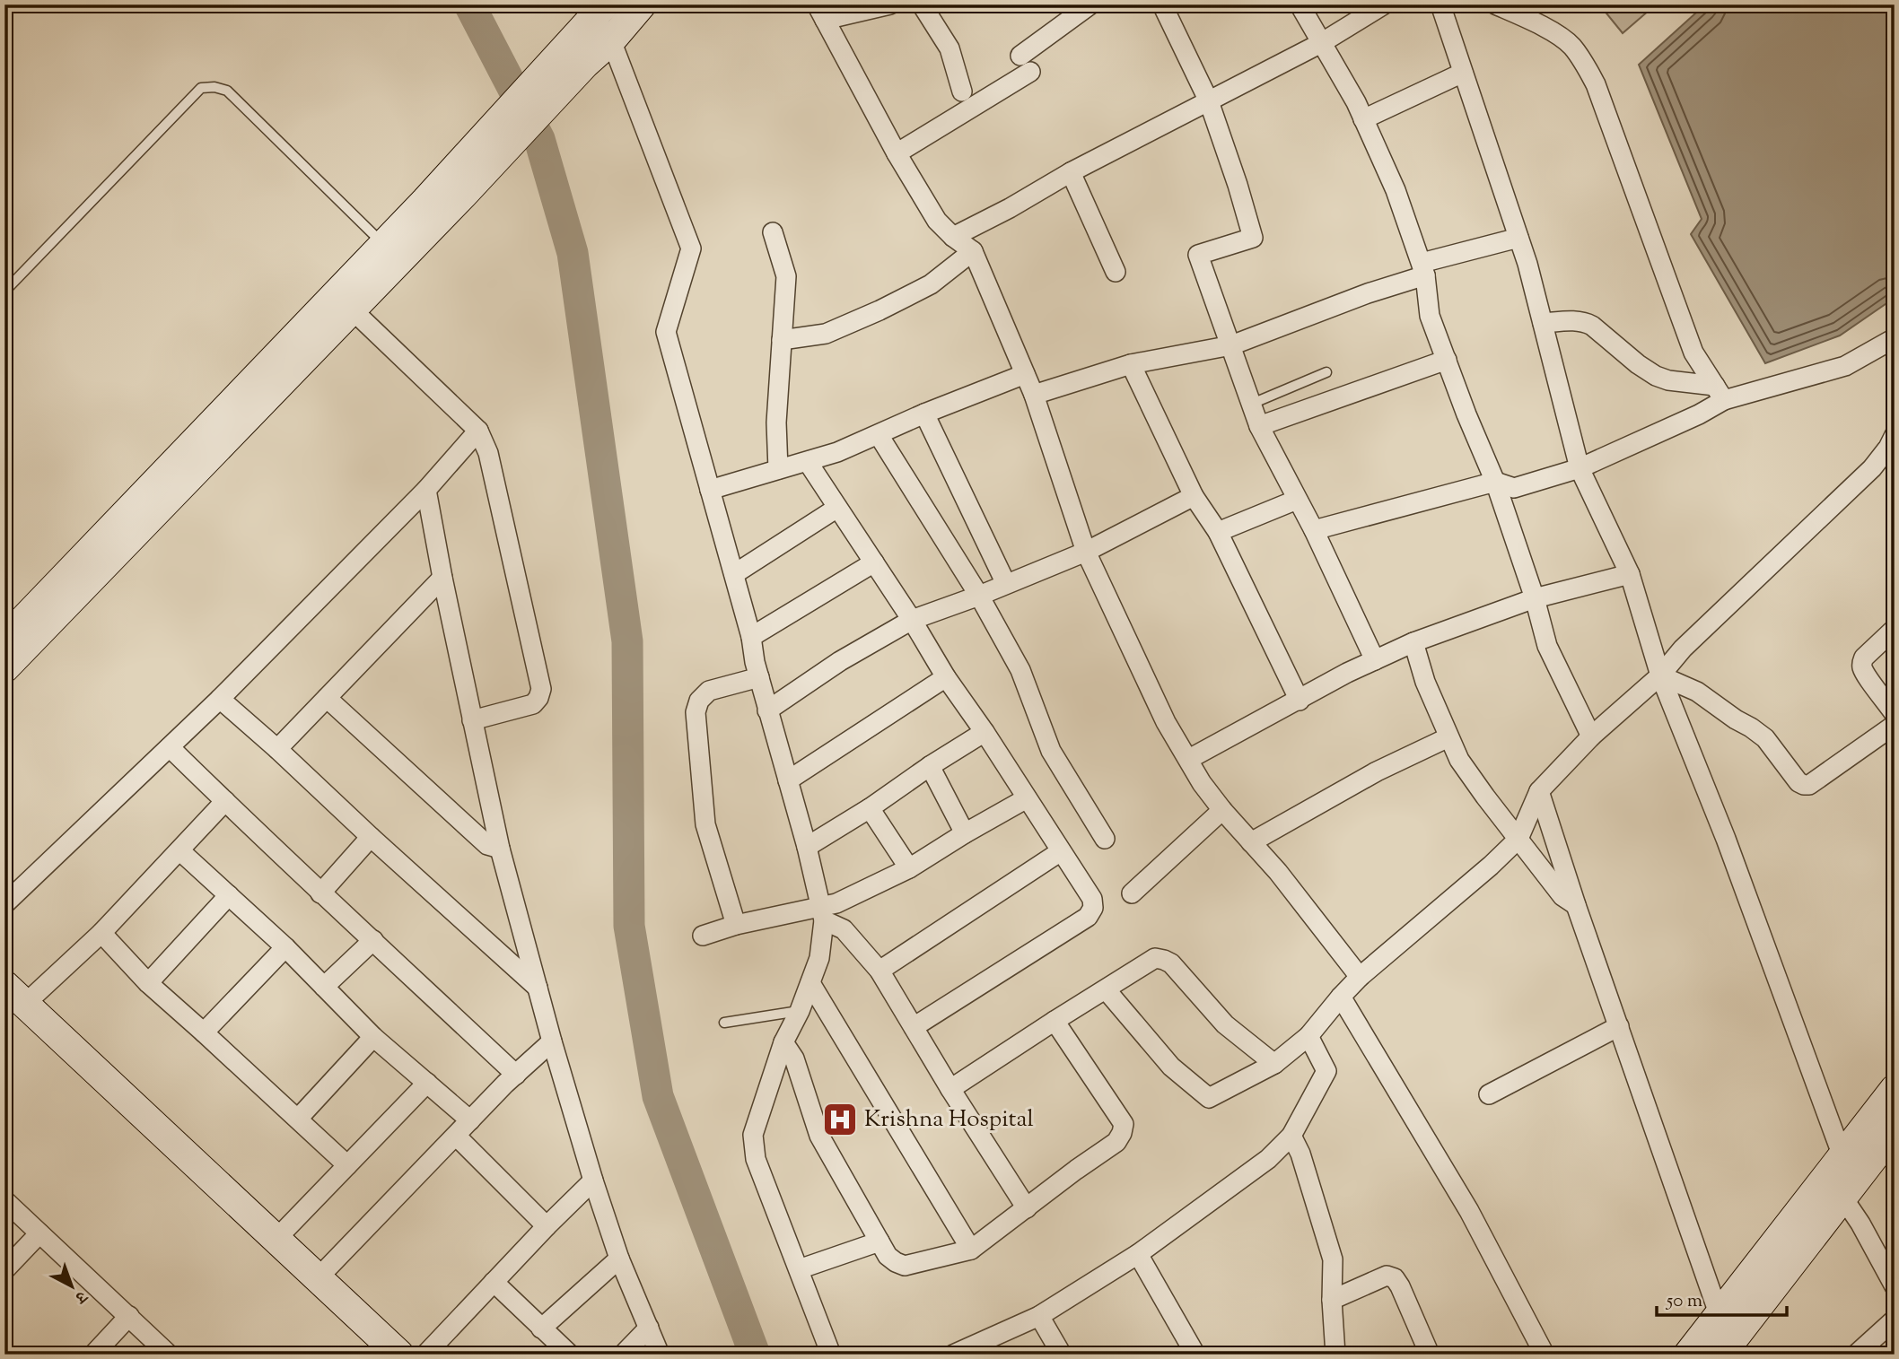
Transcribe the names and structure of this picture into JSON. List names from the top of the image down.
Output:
{
  "places": {
    "hospital": ["Krishna Hospital"]
  },
  "scale_bar": "50 m",
  "north": "bottom right"
}
